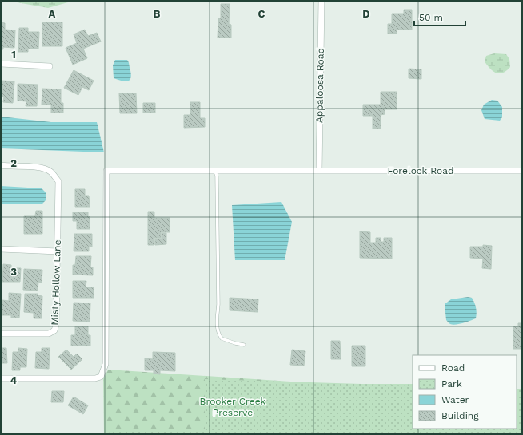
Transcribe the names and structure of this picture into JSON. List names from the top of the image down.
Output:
{
  "streets": {
    "street": ["Appaloosa Road", "Forelock Road", "Misty Hollow Lane"]
  },
  "crossings": [
    ["Appaloosa Road", "Forelock Road"]
  ],
  "parks": ["Brooker Creek Preserve"],
  "legend": [
    "Road",
    "Park",
    "Water",
    "Building"
  ],
  "scale_bar": "50 m",
  "grid": {
    "columns": [
      "A",
      "B",
      "C",
      "D"
    ],
    "rows": [
      "1",
      "2",
      "3",
      "4"
    ]
  }
}
